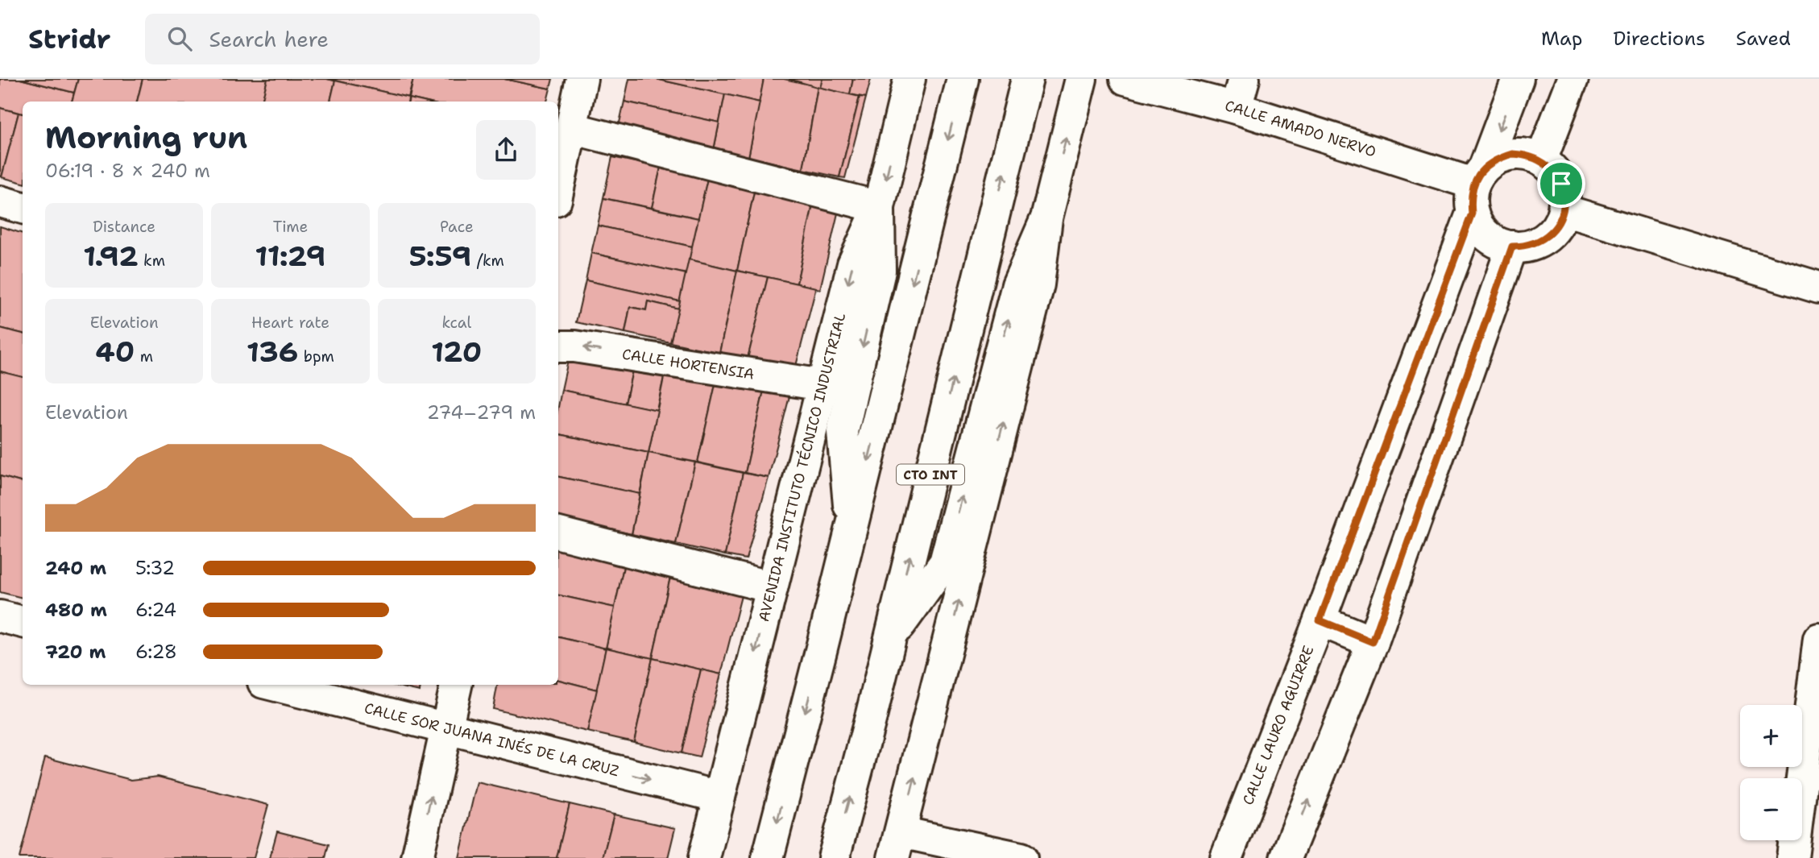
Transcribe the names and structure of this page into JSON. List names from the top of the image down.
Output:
{
  "streets": {
    "main road": [
      "CALLE AMADO NERVO",
      "CALLE HORTENSIA",
      "AVENIDA INSTITUTO TÉCNICO INDUSTRIAL",
      "CTO INT",
      "CALLE LAURO AGUIRRE",
      "CALLE SOR JUANA INÉS DE LA CRUZ"
    ]
  },
  "crossings": [
    ["CALLE AMADO NERVO", "CALLE LAURO AGUIRRE"],
    ["CALLE HORTENSIA", "AVENIDA INSTITUTO TÉCNICO INDUSTRIAL"],
    ["AVENIDA INSTITUTO TÉCNICO INDUSTRIAL", "CALLE SOR JUANA INÉS DE LA CRUZ"]
  ],
  "page": {
    "header": "Stridr",
    "search": "Search here",
    "nav": ["Map", "Directions", "Saved"],
    "heading": ["Morning run", "06:19 · 8 × 240 m"],
    "stats": [
      ["Distance", "1.92 km"],
      ["Time", "11:29"],
      ["Pace", "5:59 /km"],
      ["Elevation", "40 m"],
      ["Heart rate", "136 bpm"],
      ["kcal", "120"]
    ],
    "chart": ["Elevation", "274–279 m"],
    "list": [
      {
        "name": "240 m",
        "note": "5:32"
      },
      {
        "name": "480 m",
        "note": "6:24"
      },
      {
        "name": "720 m",
        "note": "6:28"
      }
    ],
    "map_buttons": ["+", "−"]
  }
}
